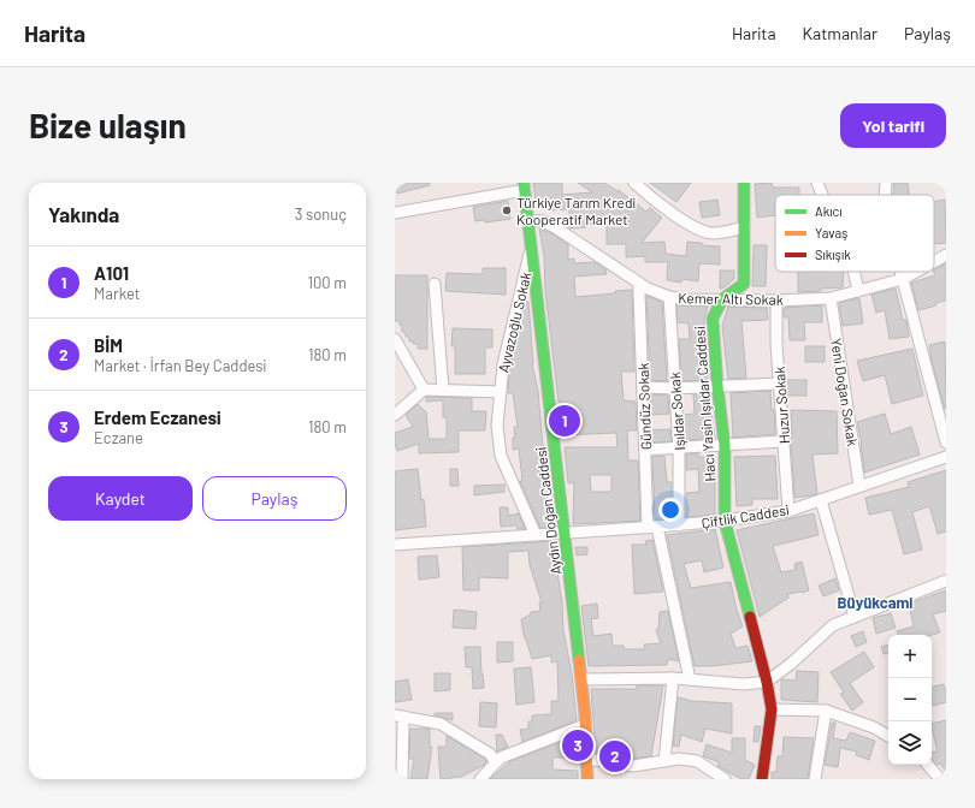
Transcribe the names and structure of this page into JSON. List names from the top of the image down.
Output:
{
  "streets": {
    "street": [
      "Kemer Altı Sokak",
      "Ayvazoğlu Sokak",
      "Yeni Doğan Sokak",
      "Hacı Yasin Işıldar Caddesi",
      "Huzur Sokak",
      "Gündüz Sokak",
      "Işıldar Sokak",
      "Aydın Doğan Caddesi",
      "Çiftlik Caddesi"
    ]
  },
  "crossings": [
    ["Kemer Altı Sokak", "Yeni Doğan Sokak"],
    ["Kemer Altı Sokak", "Hacı Yasin Işıldar Caddesi"],
    ["Kemer Altı Sokak", "Huzur Sokak"],
    ["Kemer Altı Sokak", "Gündüz Sokak"],
    ["Kemer Altı Sokak", "Işıldar Sokak"],
    ["Kemer Altı Sokak", "Aydın Doğan Caddesi"],
    ["Ayvazoğlu Sokak", "Aydın Doğan Caddesi"],
    ["Ayvazoğlu Sokak", "Çiftlik Caddesi"],
    ["Yeni Doğan Sokak", "Çiftlik Caddesi"],
    ["Hacı Yasin Işıldar Caddesi", "Çiftlik Caddesi"],
    ["Huzur Sokak", "Çiftlik Caddesi"],
    ["Gündüz Sokak", "Çiftlik Caddesi"],
    ["Işıldar Sokak", "Çiftlik Caddesi"],
    ["Aydın Doğan Caddesi", "Çiftlik Caddesi"]
  ],
  "districts": ["Büyükcami"],
  "places": ["Türkiye Tarım Kredi Kooperatif Market"],
  "legend": ["Akıcı", "Yavaş", "Sıkışık"],
  "page": {
    "header": "Harita",
    "nav": ["Harita", "Katmanlar", "Paylaş"],
    "buttons": [
      "Yol tarifi",
      ["Kaydet", "Paylaş"]
    ],
    "title": "Bize ulaşın",
    "heading": ["Yakında", "3 sonuç"],
    "list": [
      {
        "mark": "1",
        "name": "A101",
        "note": "Market",
        "value": "100 m"
      },
      {
        "mark": "2",
        "name": "BİM",
        "note": "Market · İrfan Bey Caddesi",
        "value": "180 m"
      },
      {
        "mark": "3",
        "name": "Erdem Eczanesi",
        "note": "Eczane",
        "value": "180 m"
      }
    ],
    "pins": ["1", "3", "2"],
    "map_buttons": ["+", "−"]
  }
}
